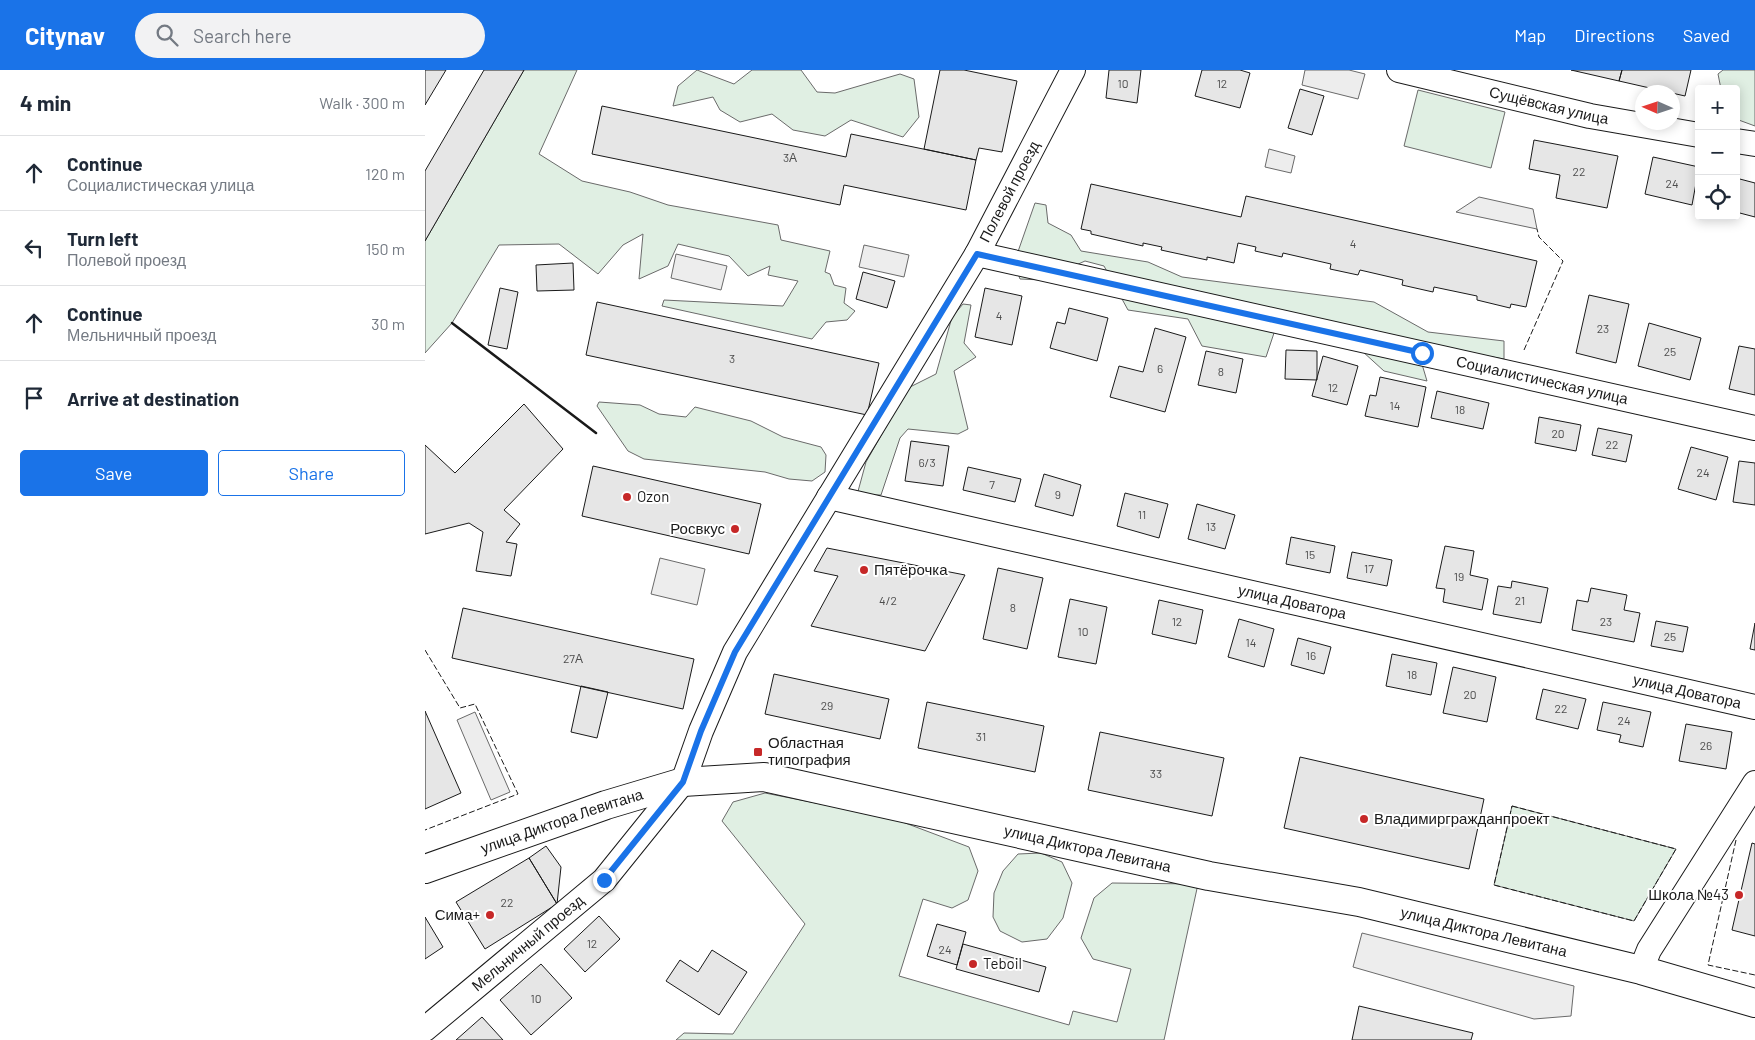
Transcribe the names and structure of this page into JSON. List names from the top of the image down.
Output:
{
  "streets": {
    "street": [
      "Сущёвская улица",
      "Полевой проезд",
      "Социалистическая улица",
      "улица Доватора",
      "улица Диктора Левитана",
      "Мельничный проезд"
    ]
  },
  "crossings": [
    ["Полевой проезд", "Социалистическая улица"],
    ["Полевой проезд", "улица Доватора"],
    ["Полевой проезд", "улица Диктора Левитана"],
    ["Полевой проезд", "Мельничный проезд"],
    ["улица Диктора Левитана", "Мельничный проезд"]
  ],
  "places": {
    "other": [
      "Ozon",
      "Росвкус",
      "Пятёрочка",
      "Владимиргражданпроект",
      "Школа №43",
      "Сима+",
      "Teboil"
    ],
    "transit": ["Областная типография"]
  },
  "house_numbers": [
    "10",
    "12",
    "3А",
    "22",
    "24",
    "4",
    "4",
    "23",
    "25",
    "3",
    "6",
    "8",
    "12",
    "14",
    "18",
    "20",
    "22",
    "6/3",
    "24",
    "7",
    "9",
    "11",
    "13",
    "15",
    "17",
    "19",
    "4/2",
    "21",
    "8",
    "12",
    "23",
    "10",
    "25",
    "14",
    "16",
    "27А",
    "18",
    "20",
    "29",
    "22",
    "24",
    "31",
    "26",
    "33",
    "22",
    "12",
    "24",
    "10"
  ],
  "north": "left",
  "page": {
    "header": "Citynav",
    "search": "Search here",
    "nav": ["Map", "Directions", "Saved"],
    "heading": ["4 min", "Walk · 300 m"],
    "map_buttons": ["+", "−"],
    "list": [
      ["Continue", "Социалистическая улица", "120 m"],
      ["Turn left", "Полевой проезд", "150 m"],
      ["Continue", "Мельничный проезд", "30 m"],
      "Arrive at destination"
    ],
    "buttons": ["Save", "Share"]
  }
}
